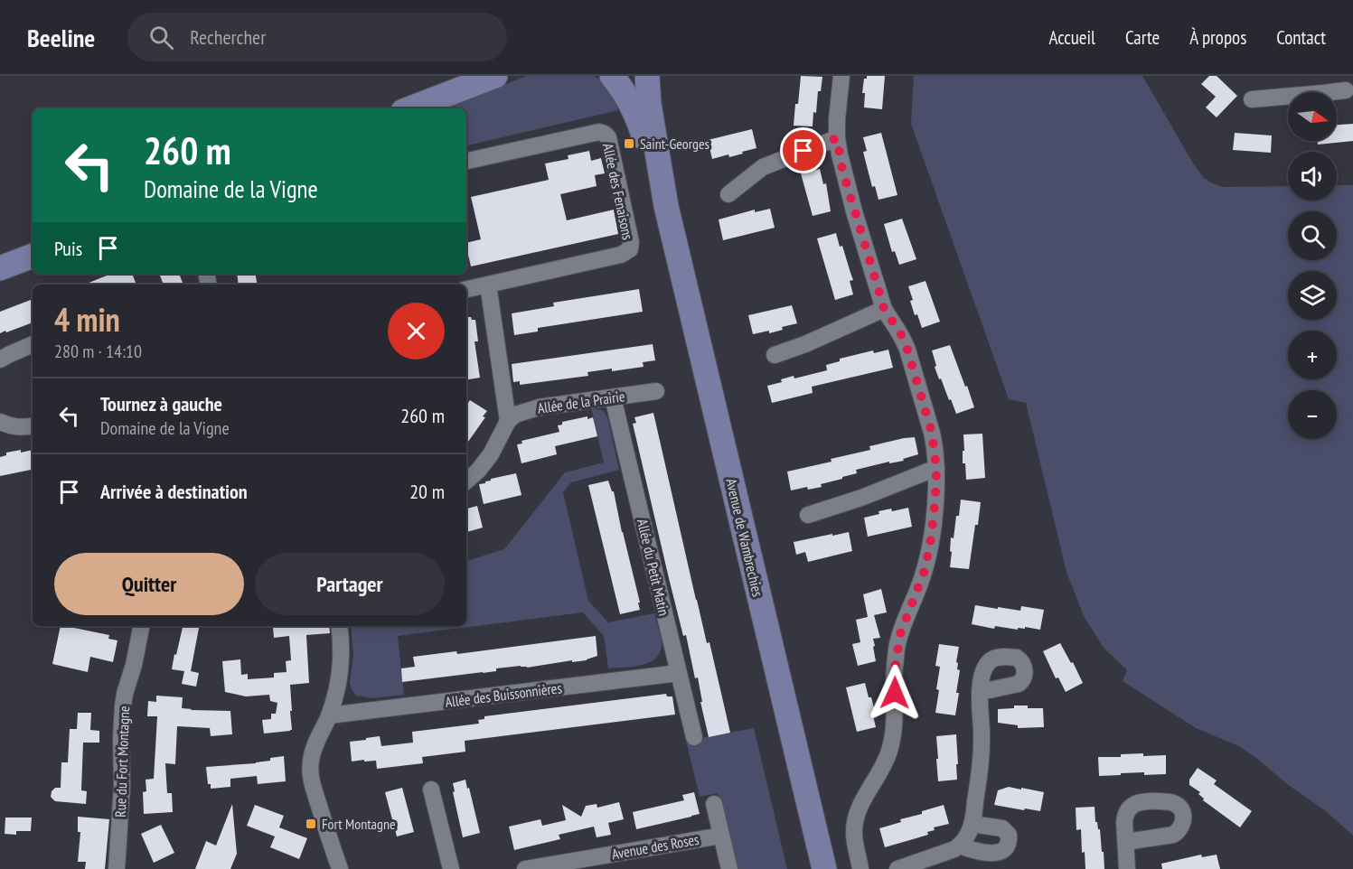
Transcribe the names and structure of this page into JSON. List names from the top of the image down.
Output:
{
  "streets": {
    "main road": ["Avenue de Wambrechies"],
    "street": [
      "Allée des Fenaisons",
      "Allée de la Prairie",
      "Allée du Petit Matin",
      "Allée des Buissonnières",
      "Rue du Fort Montagne",
      "Avenue des Roses"
    ]
  },
  "crossings": [
    ["Allée de la Prairie", "Allée du Petit Matin"],
    ["Allée du Petit Matin", "Allée des Buissonnières"]
  ],
  "places": {
    "transit": ["Saint-Georges", "Fort Montagne"]
  },
  "north": "right",
  "page": {
    "header": "Beeline",
    "search": "Rechercher",
    "nav": [
      "Accueil",
      "Carte",
      "À propos",
      "Contact"
    ],
    "map_buttons": ["+", "−"],
    "turn": ["260 m", "Domaine de la Vigne"],
    "then": "Puis",
    "heading": ["4 min", "280 m · 14:10"],
    "list": [
      {
        "name": "Tournez à gauche",
        "note": "Domaine de la Vigne",
        "value": "260 m"
      },
      {
        "name": "Arrivée à destination",
        "value": "20 m"
      }
    ],
    "buttons": ["Quitter", "Partager"]
  }
}
